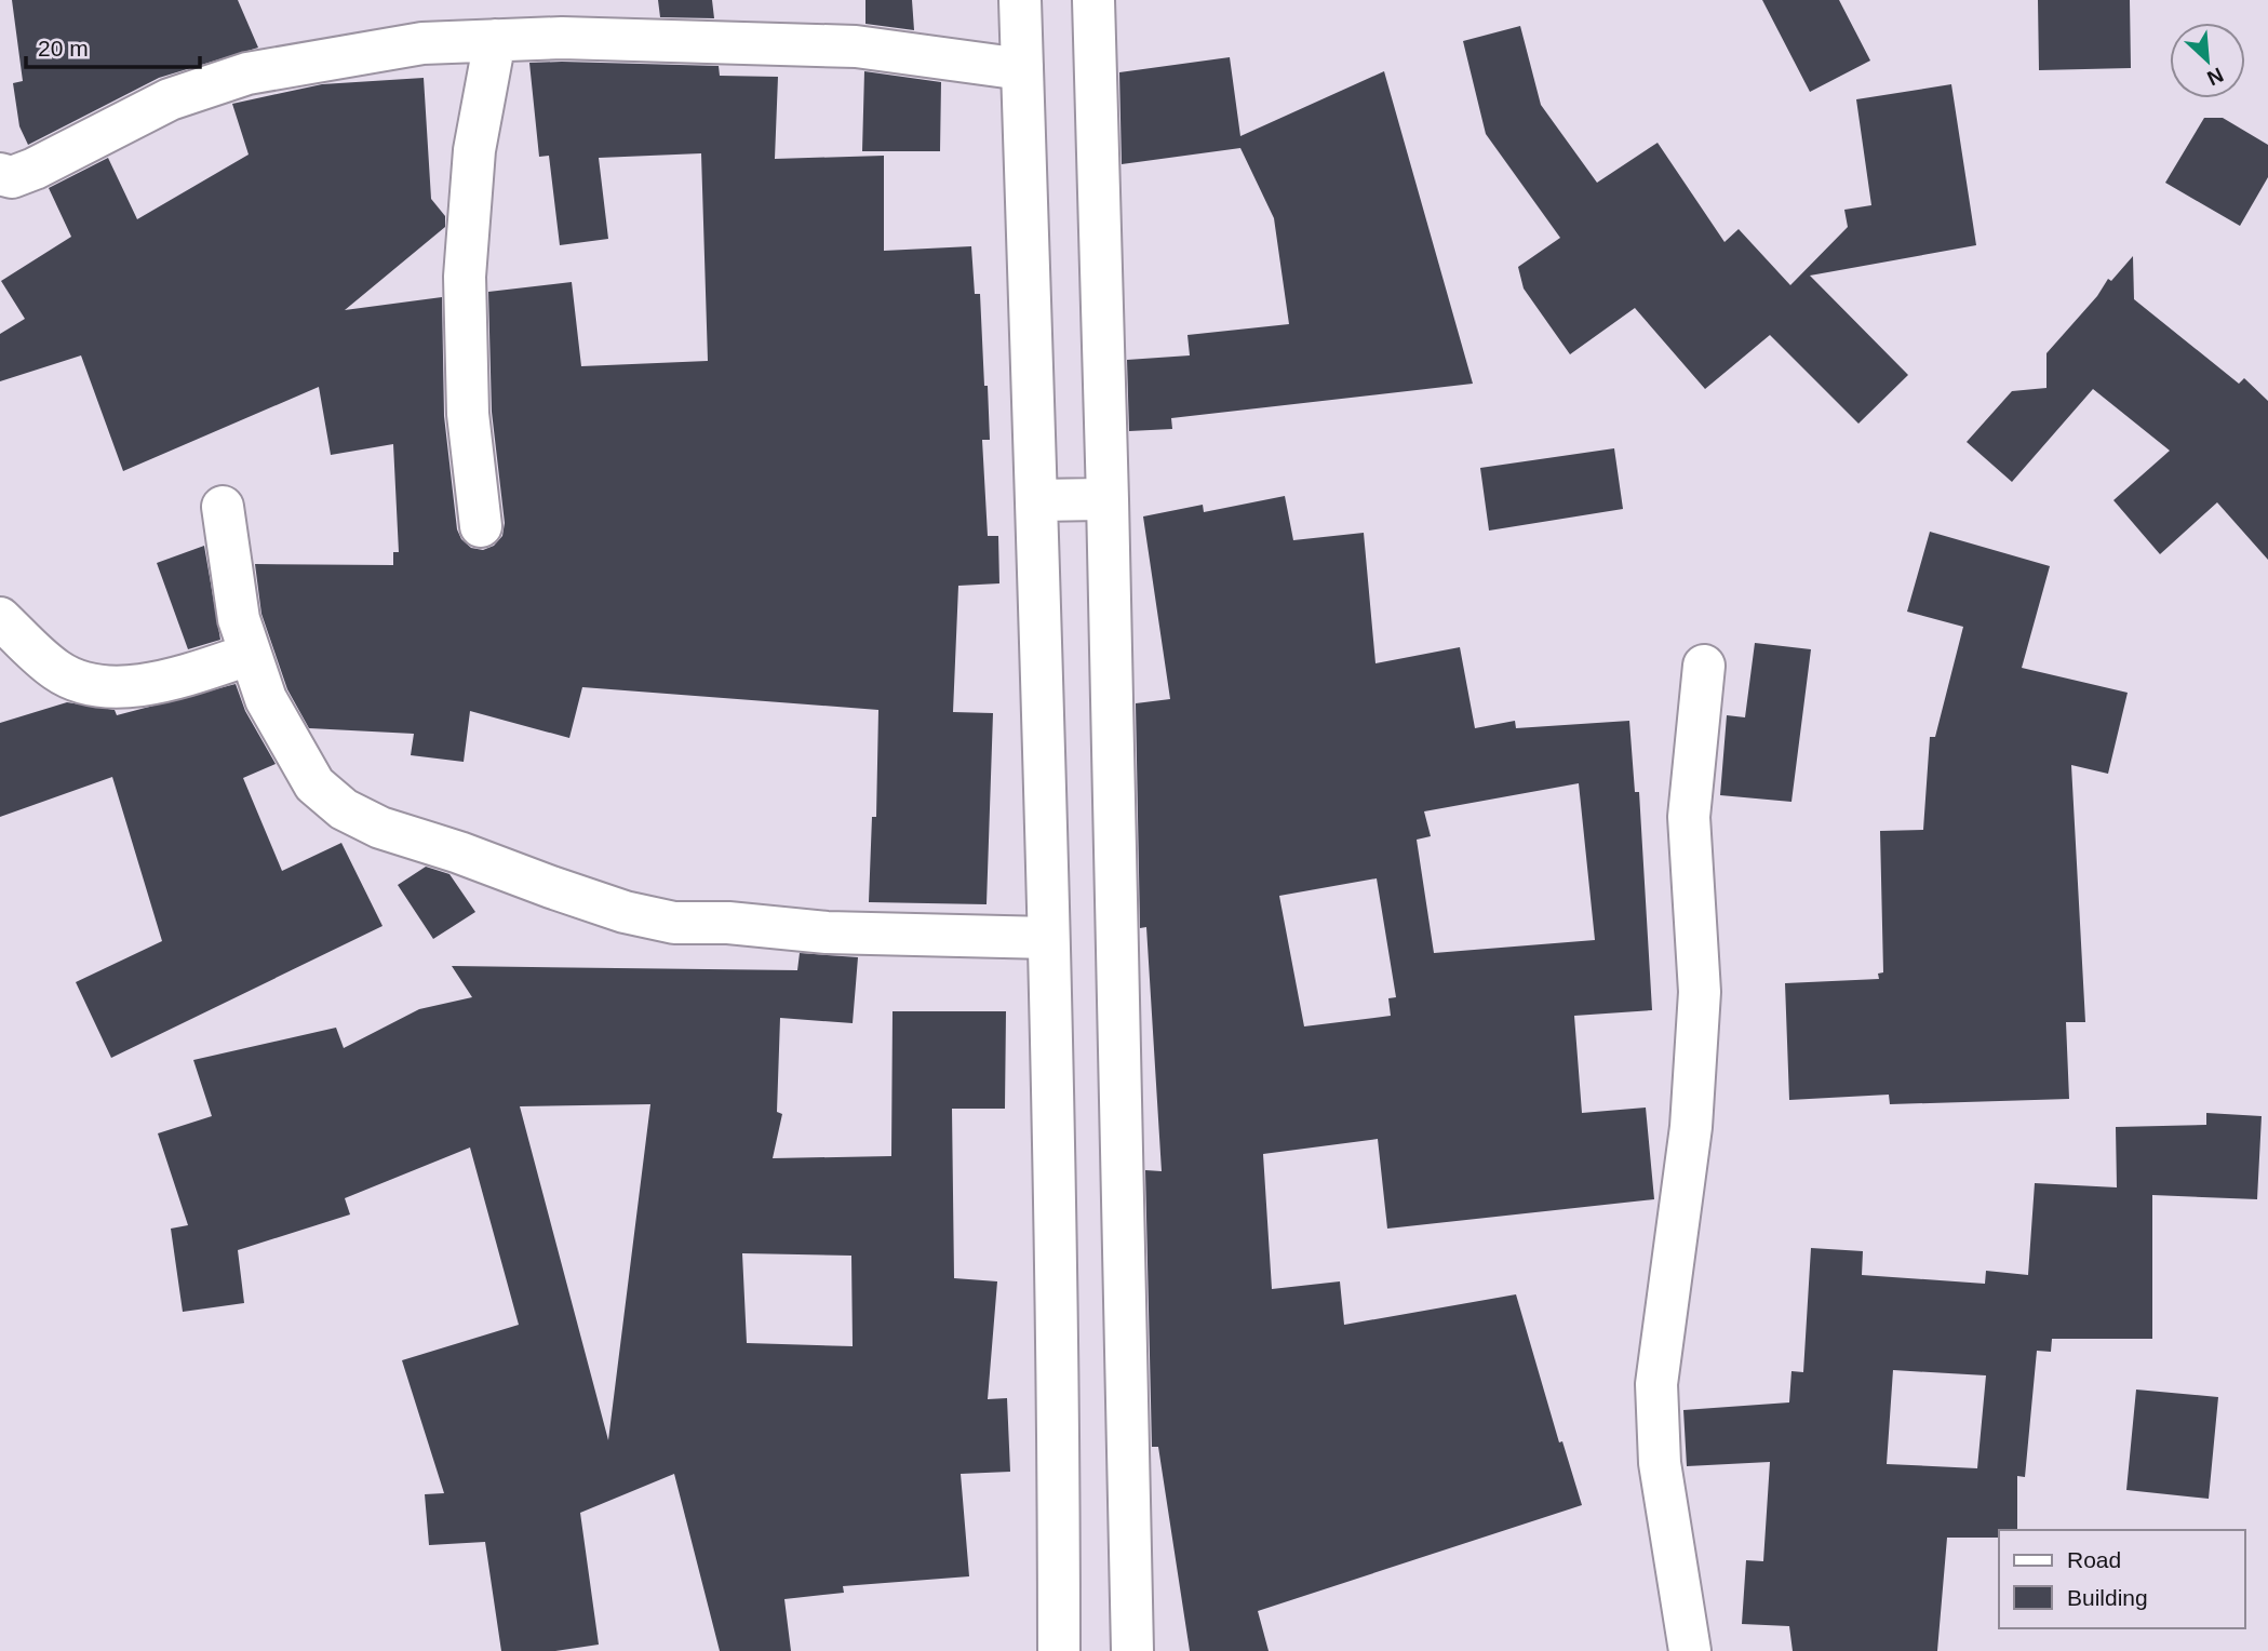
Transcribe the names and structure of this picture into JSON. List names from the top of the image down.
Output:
{
  "legend": ["Road", "Building"],
  "scale_bar": "20 m",
  "north": "bottom right"
}
